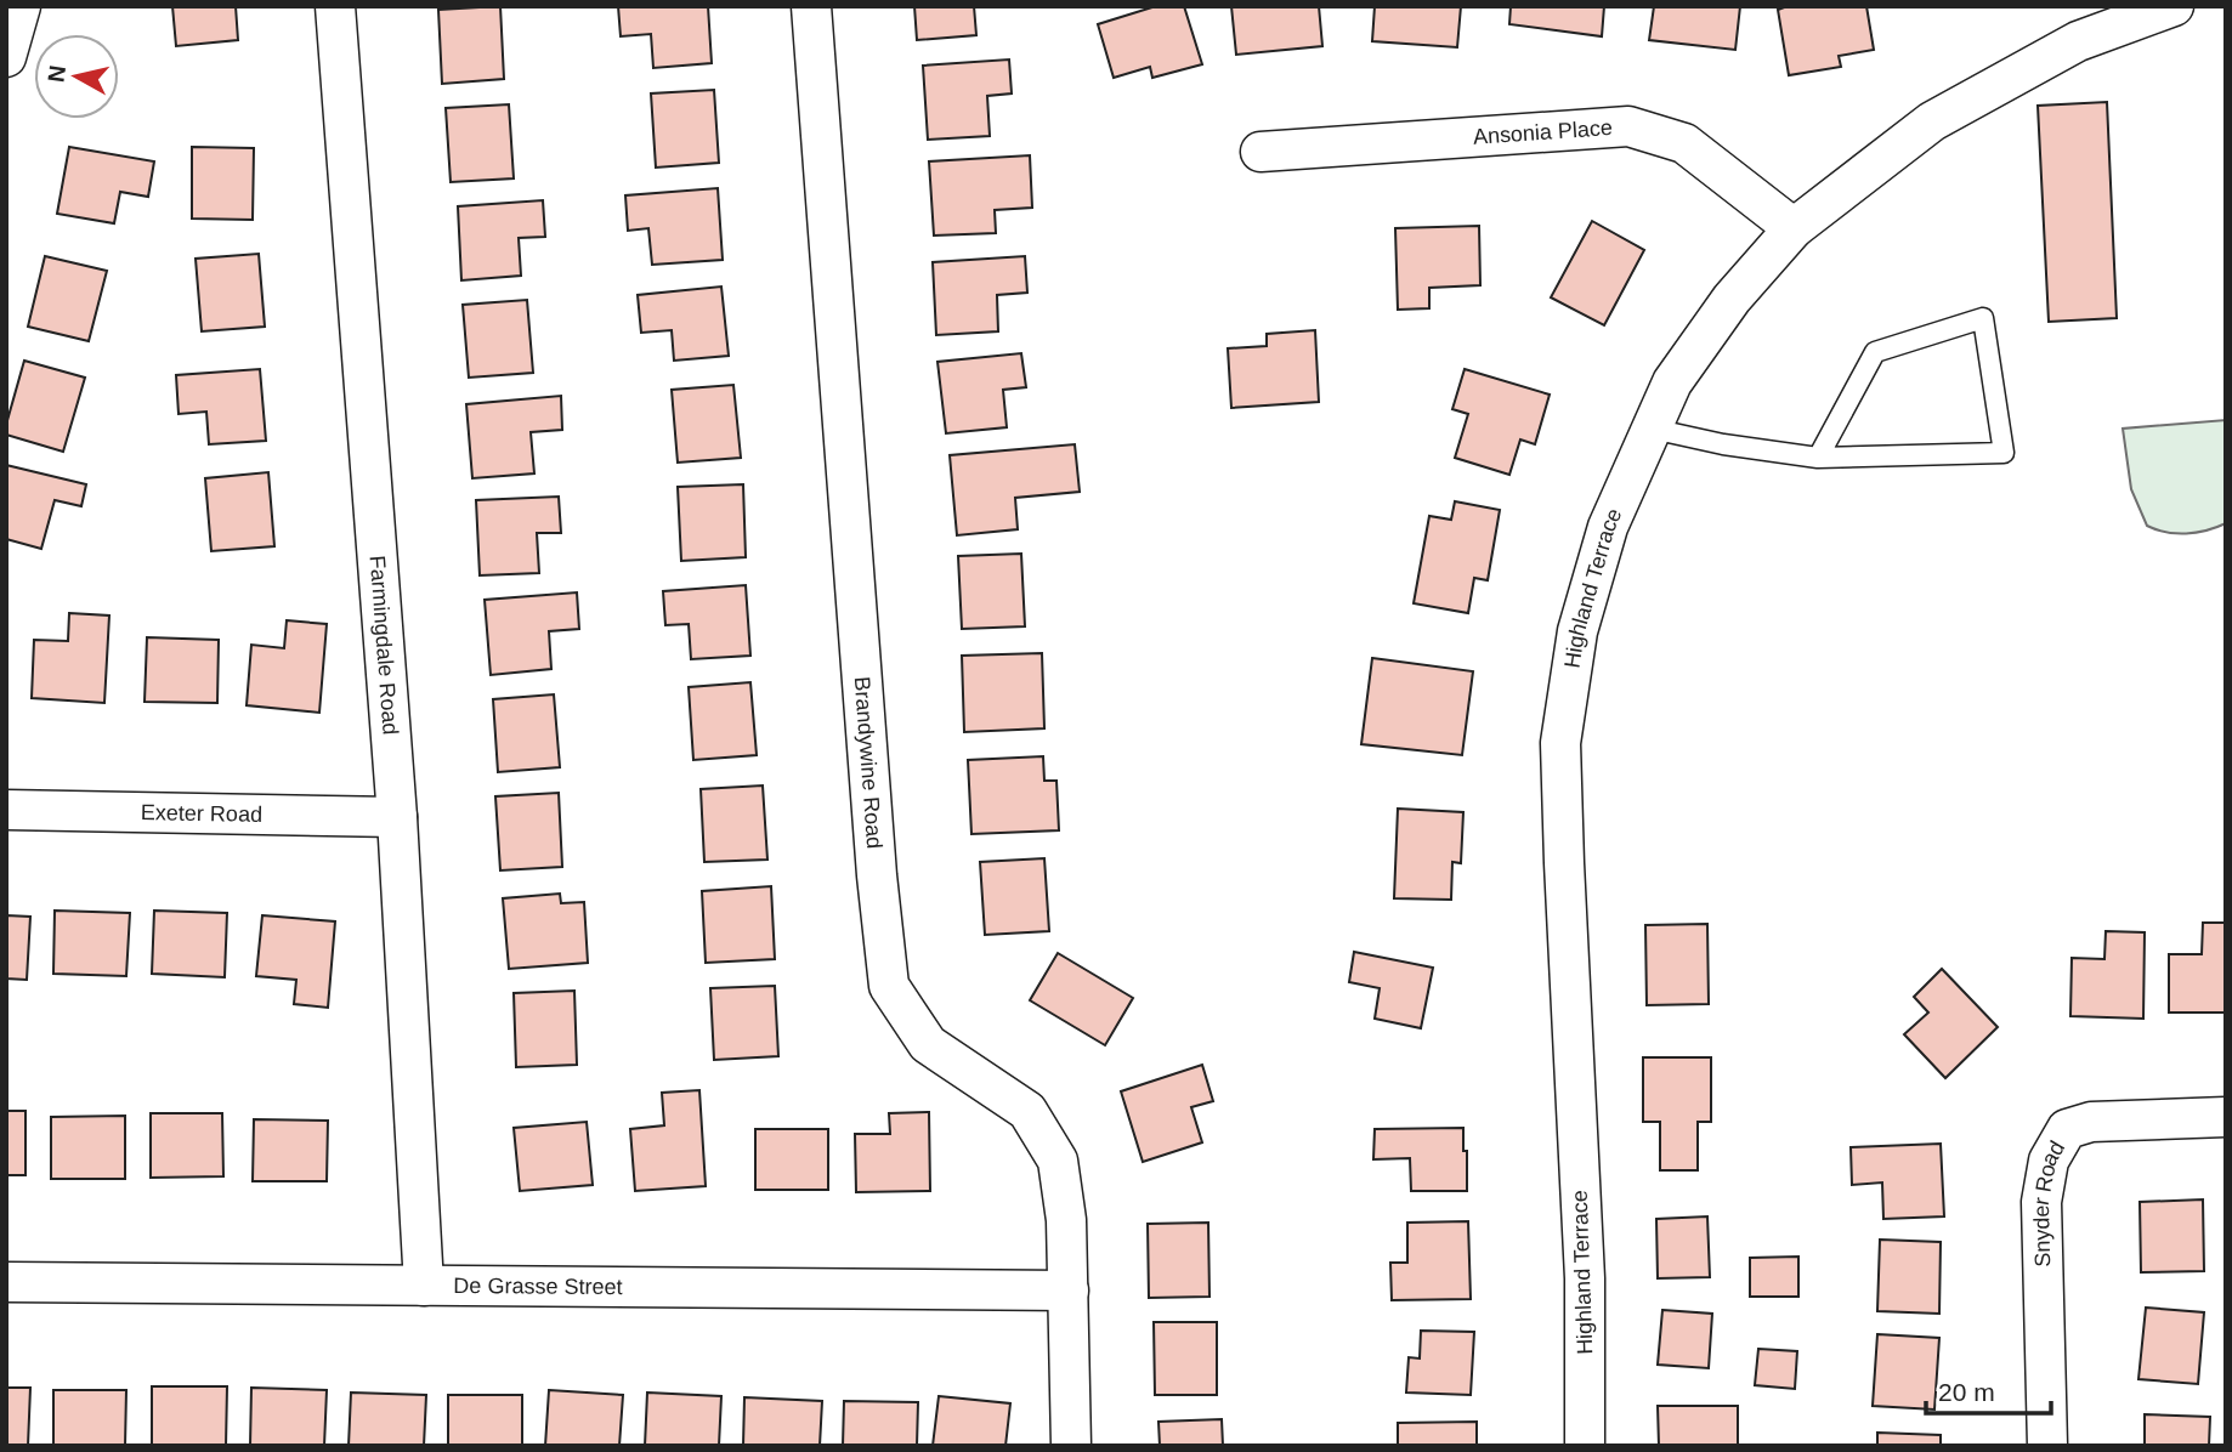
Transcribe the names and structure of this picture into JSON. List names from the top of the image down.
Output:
{
  "streets": {
    "street": [
      "Ansonia Place",
      "Highland Terrace",
      "Farmingdale Road",
      "Brandywine Road",
      "Exeter Road",
      "Snyder Road",
      "De Grasse Street"
    ]
  },
  "crossings": [
    ["Ansonia Place", "Highland Terrace"],
    ["Farmingdale Road", "Exeter Road"],
    ["Farmingdale Road", "De Grasse Street"],
    ["Brandywine Road", "De Grasse Street"]
  ],
  "scale_bar": "20 m",
  "north": "left"
}
